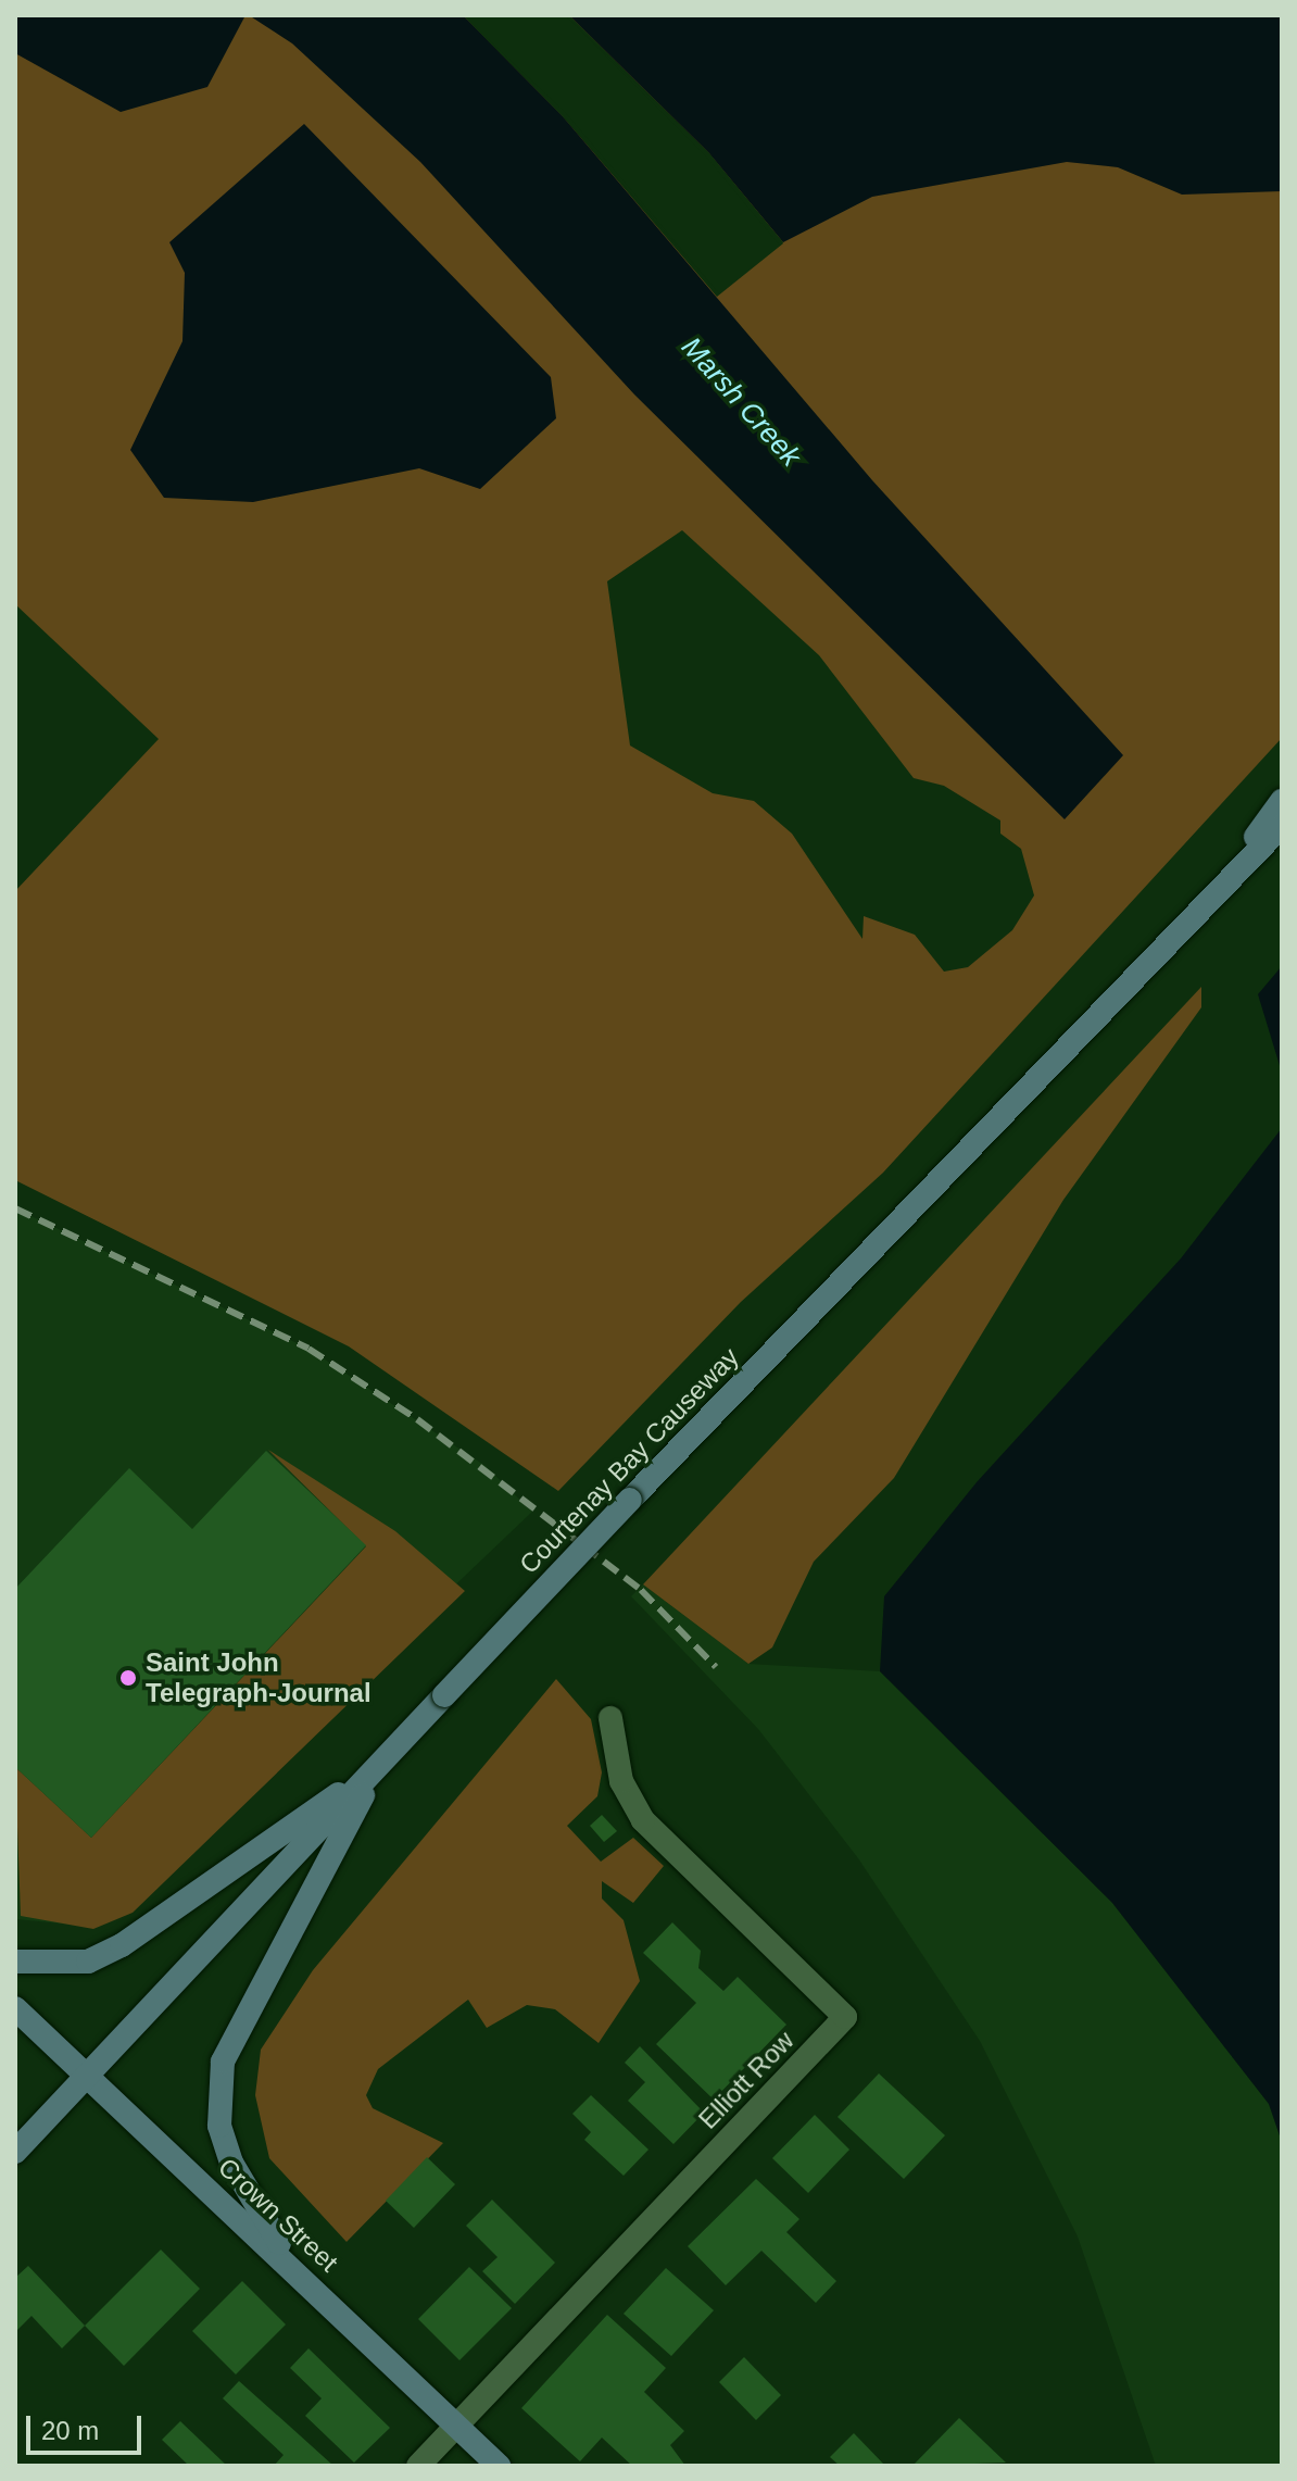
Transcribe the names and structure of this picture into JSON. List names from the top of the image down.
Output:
{
  "streets": {
    "main road": ["Courtenay Bay Causeway", "Crown Street"],
    "street": ["Elliott Row"]
  },
  "crossings": [
    ["Courtenay Bay Causeway", "Crown Street"],
    ["Elliott Row", "Crown Street"]
  ],
  "water": ["Marsh Creek"],
  "places": ["Saint John Telegraph-Journal"],
  "scale_bar": "20 m"
}
